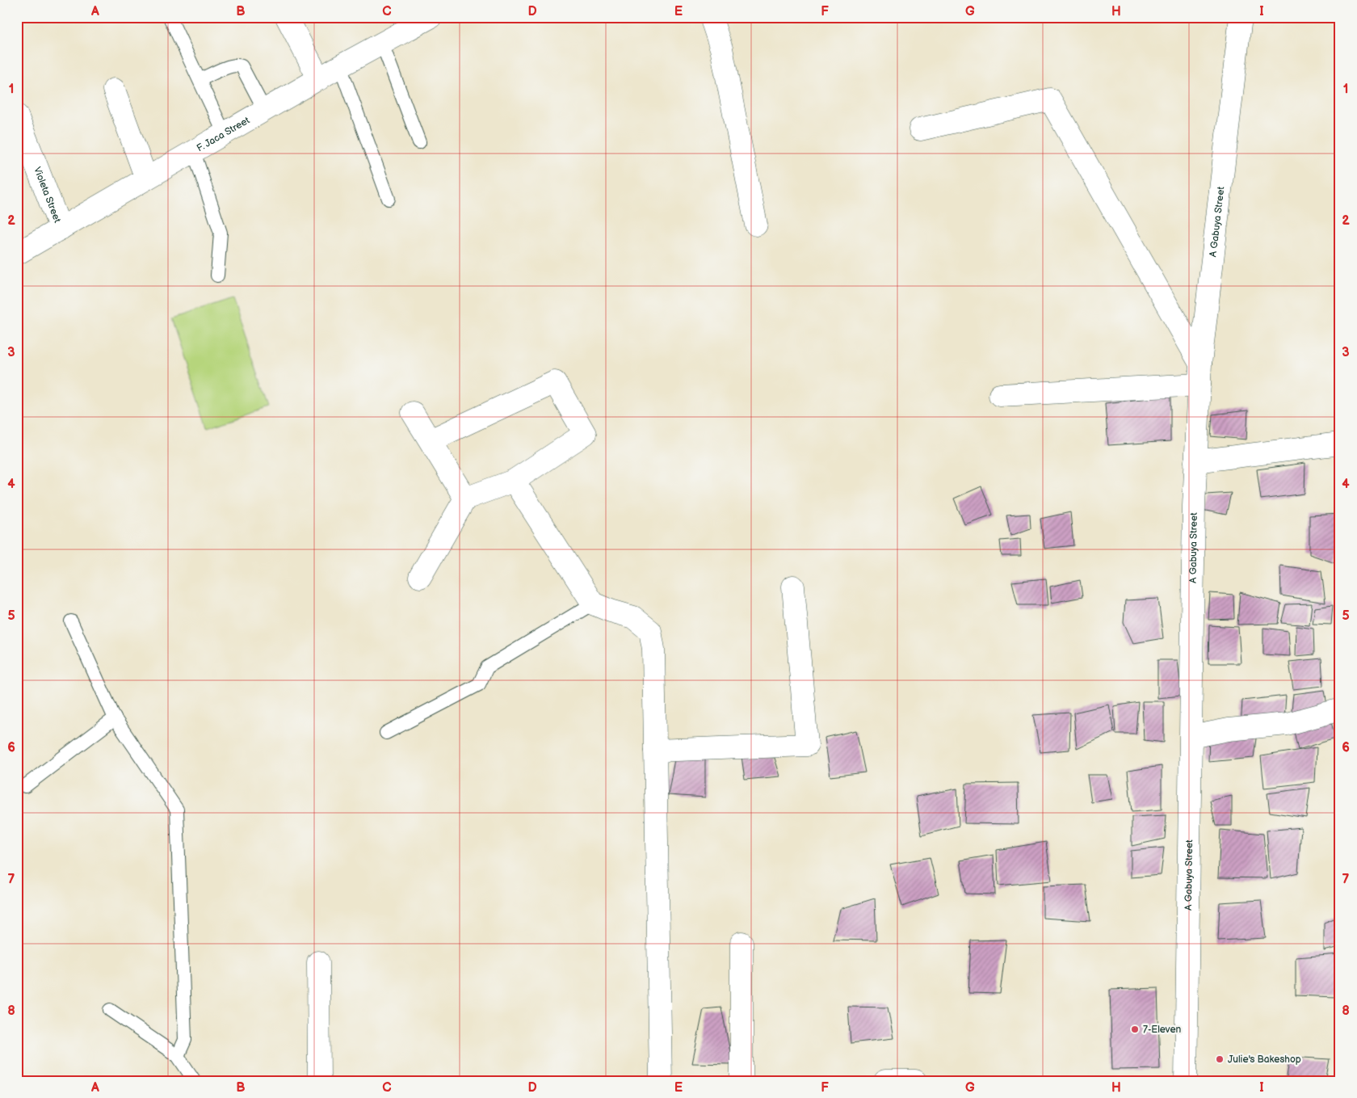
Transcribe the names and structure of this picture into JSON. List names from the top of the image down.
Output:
{
  "streets": {
    "street": ["F. Jaca Street", "Violeta Street", "A Gabuya Street"]
  },
  "crossings": [
    ["F. Jaca Street", "Violeta Street"]
  ],
  "places": ["7-Eleven", "Julie's Bakeshop"],
  "grid": {
    "columns": [
      "A",
      "B",
      "C",
      "D",
      "E",
      "F",
      "G",
      "H",
      "I"
    ],
    "rows": [
      "1",
      "2",
      "3",
      "4",
      "5",
      "6",
      "7",
      "8"
    ]
  }
}
